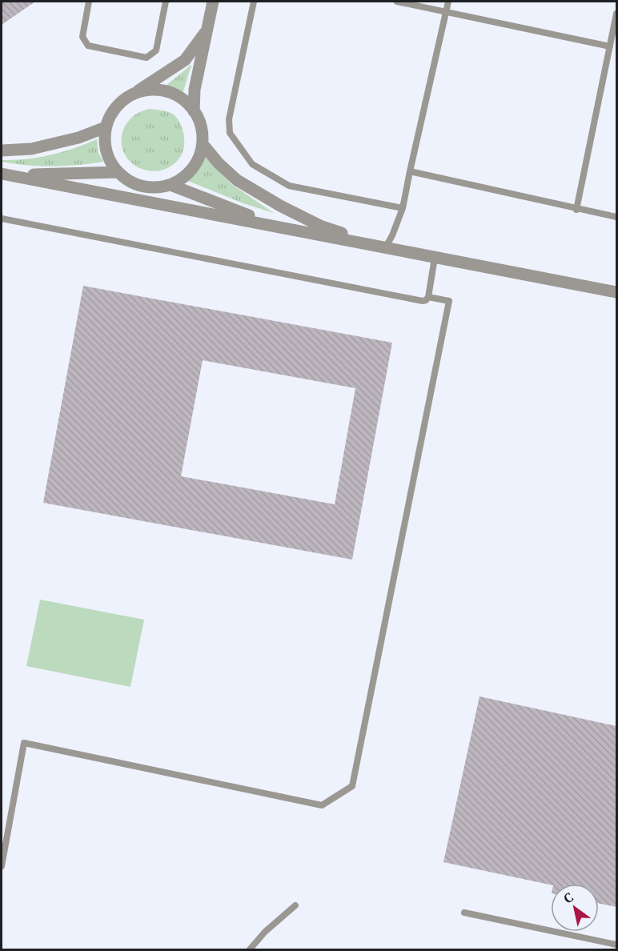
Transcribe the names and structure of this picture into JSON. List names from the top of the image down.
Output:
{
  "north": "top left"
}
